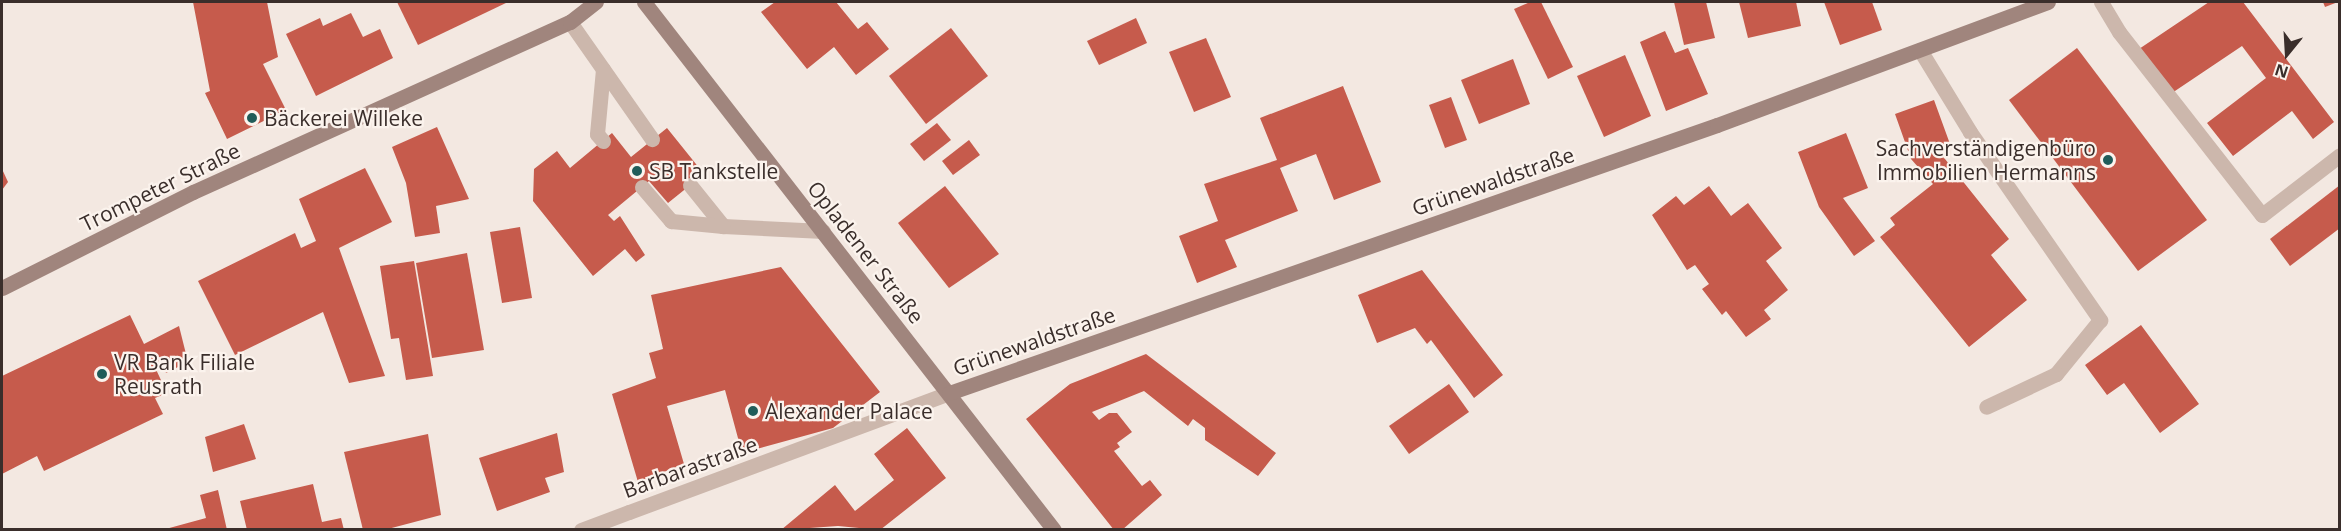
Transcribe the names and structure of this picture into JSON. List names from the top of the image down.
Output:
{
  "streets": {
    "main road": ["Grünewaldstraße", "Trompeter Straße", "Opladener Straße"],
    "street": ["Barbarastraße"]
  },
  "crossings": [
    ["Grünewaldstraße", "Opladener Straße"],
    ["Grünewaldstraße", "Barbarastraße"],
    ["Opladener Straße", "Barbarastraße"]
  ],
  "places": [
    "Bäckerei Willeke",
    "Sachverständigenbüro Immobilien Hermanns",
    "SB Tankstelle",
    "VR Bank Filiale Reusrath",
    "Alexander Palace"
  ],
  "north": "bottom"
}
